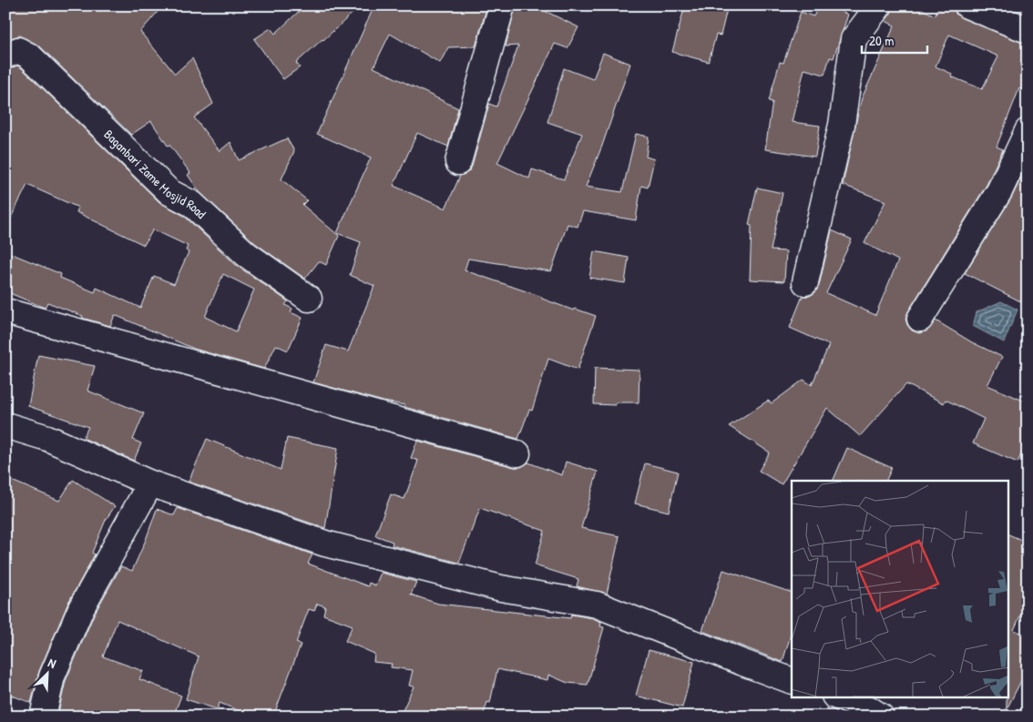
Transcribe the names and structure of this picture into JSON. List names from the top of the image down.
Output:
{
  "streets": {
    "street": ["Baganbari Zame Mosjid Road"]
  },
  "scale_bar": "20 m",
  "north": "top right"
}
